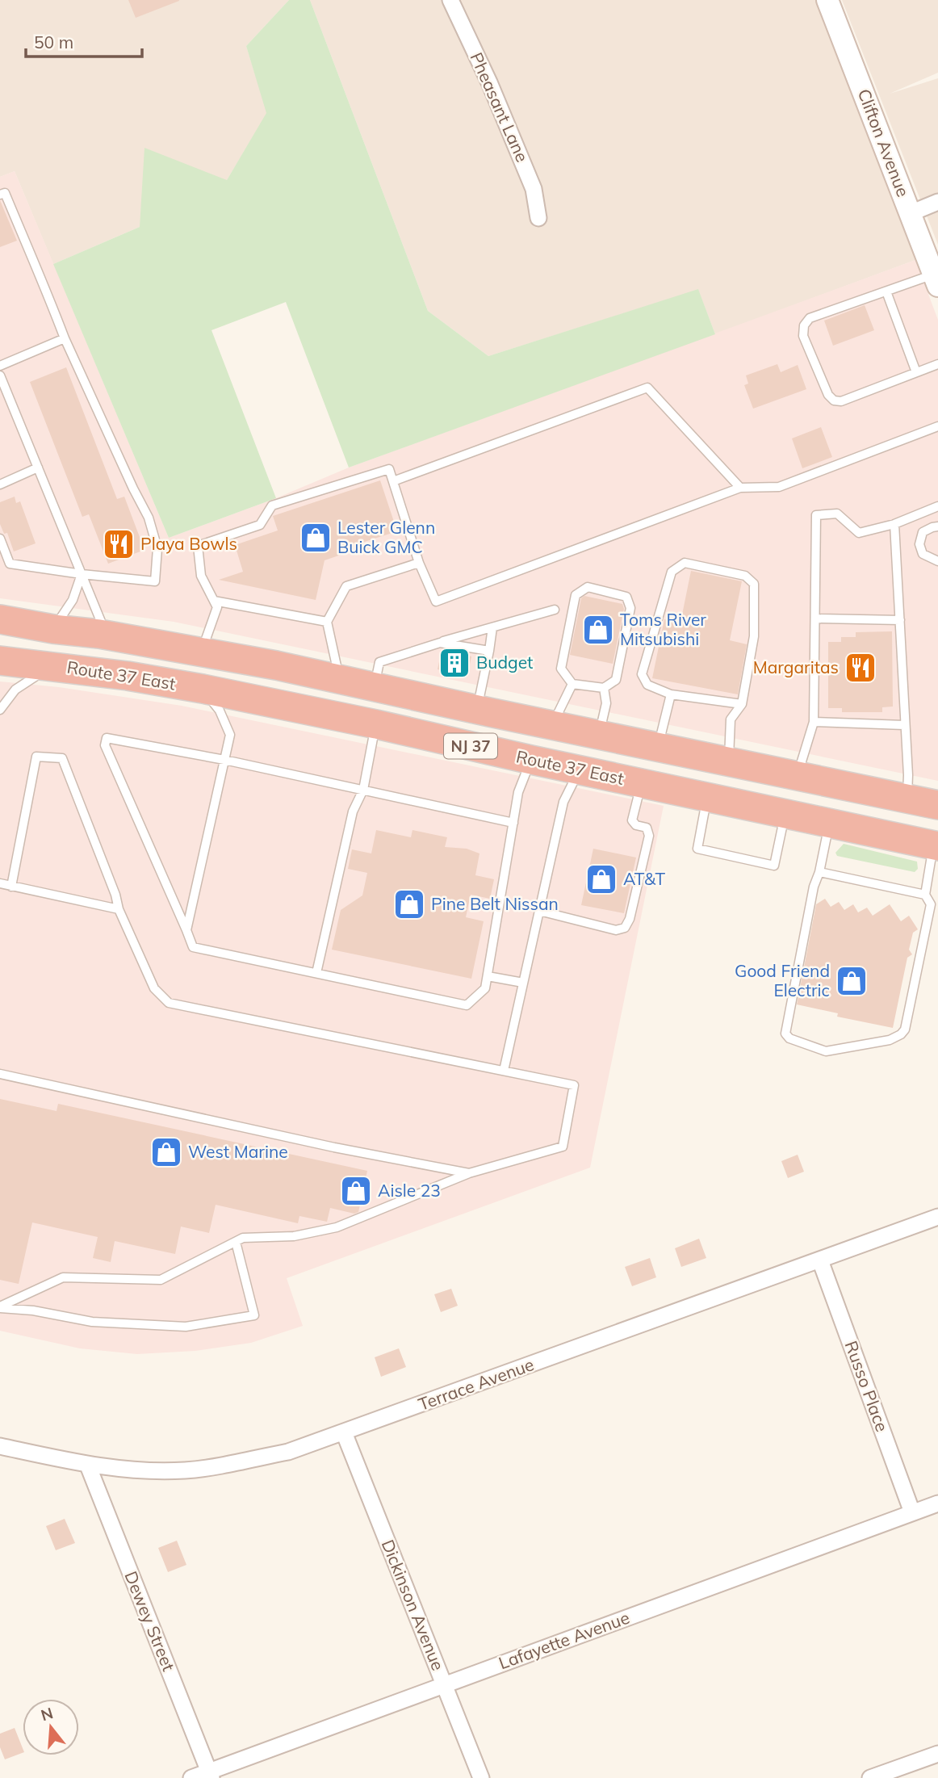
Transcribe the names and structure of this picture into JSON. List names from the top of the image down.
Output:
{
  "streets": {
    "highway": ["Route 37 East", "NJ 37"],
    "street": [
      "Pheasant Lane",
      "Clifton Avenue",
      "Terrace Avenue",
      "Russo Place",
      "Dickinson Avenue",
      "Dewey Street",
      "Lafayette Avenue"
    ]
  },
  "crossings": [
    ["Terrace Avenue", "Russo Place"],
    ["Terrace Avenue", "Dickinson Avenue"],
    ["Terrace Avenue", "Dewey Street"],
    ["Russo Place", "Lafayette Avenue"],
    ["Dickinson Avenue", "Lafayette Avenue"],
    ["Dewey Street", "Lafayette Avenue"]
  ],
  "places": {
    "shop": [
      "Lester Glenn Buick GMC",
      "Toms River Mitsubishi",
      "AT&T",
      "Pine Belt Nissan",
      "Good Friend Electric",
      "West Marine",
      "Aisle 23"
    ],
    "restaurant": ["Playa Bowls", "Margaritas"],
    "building": ["Budget"]
  },
  "scale_bar": "50 m",
  "north": "top"
}
